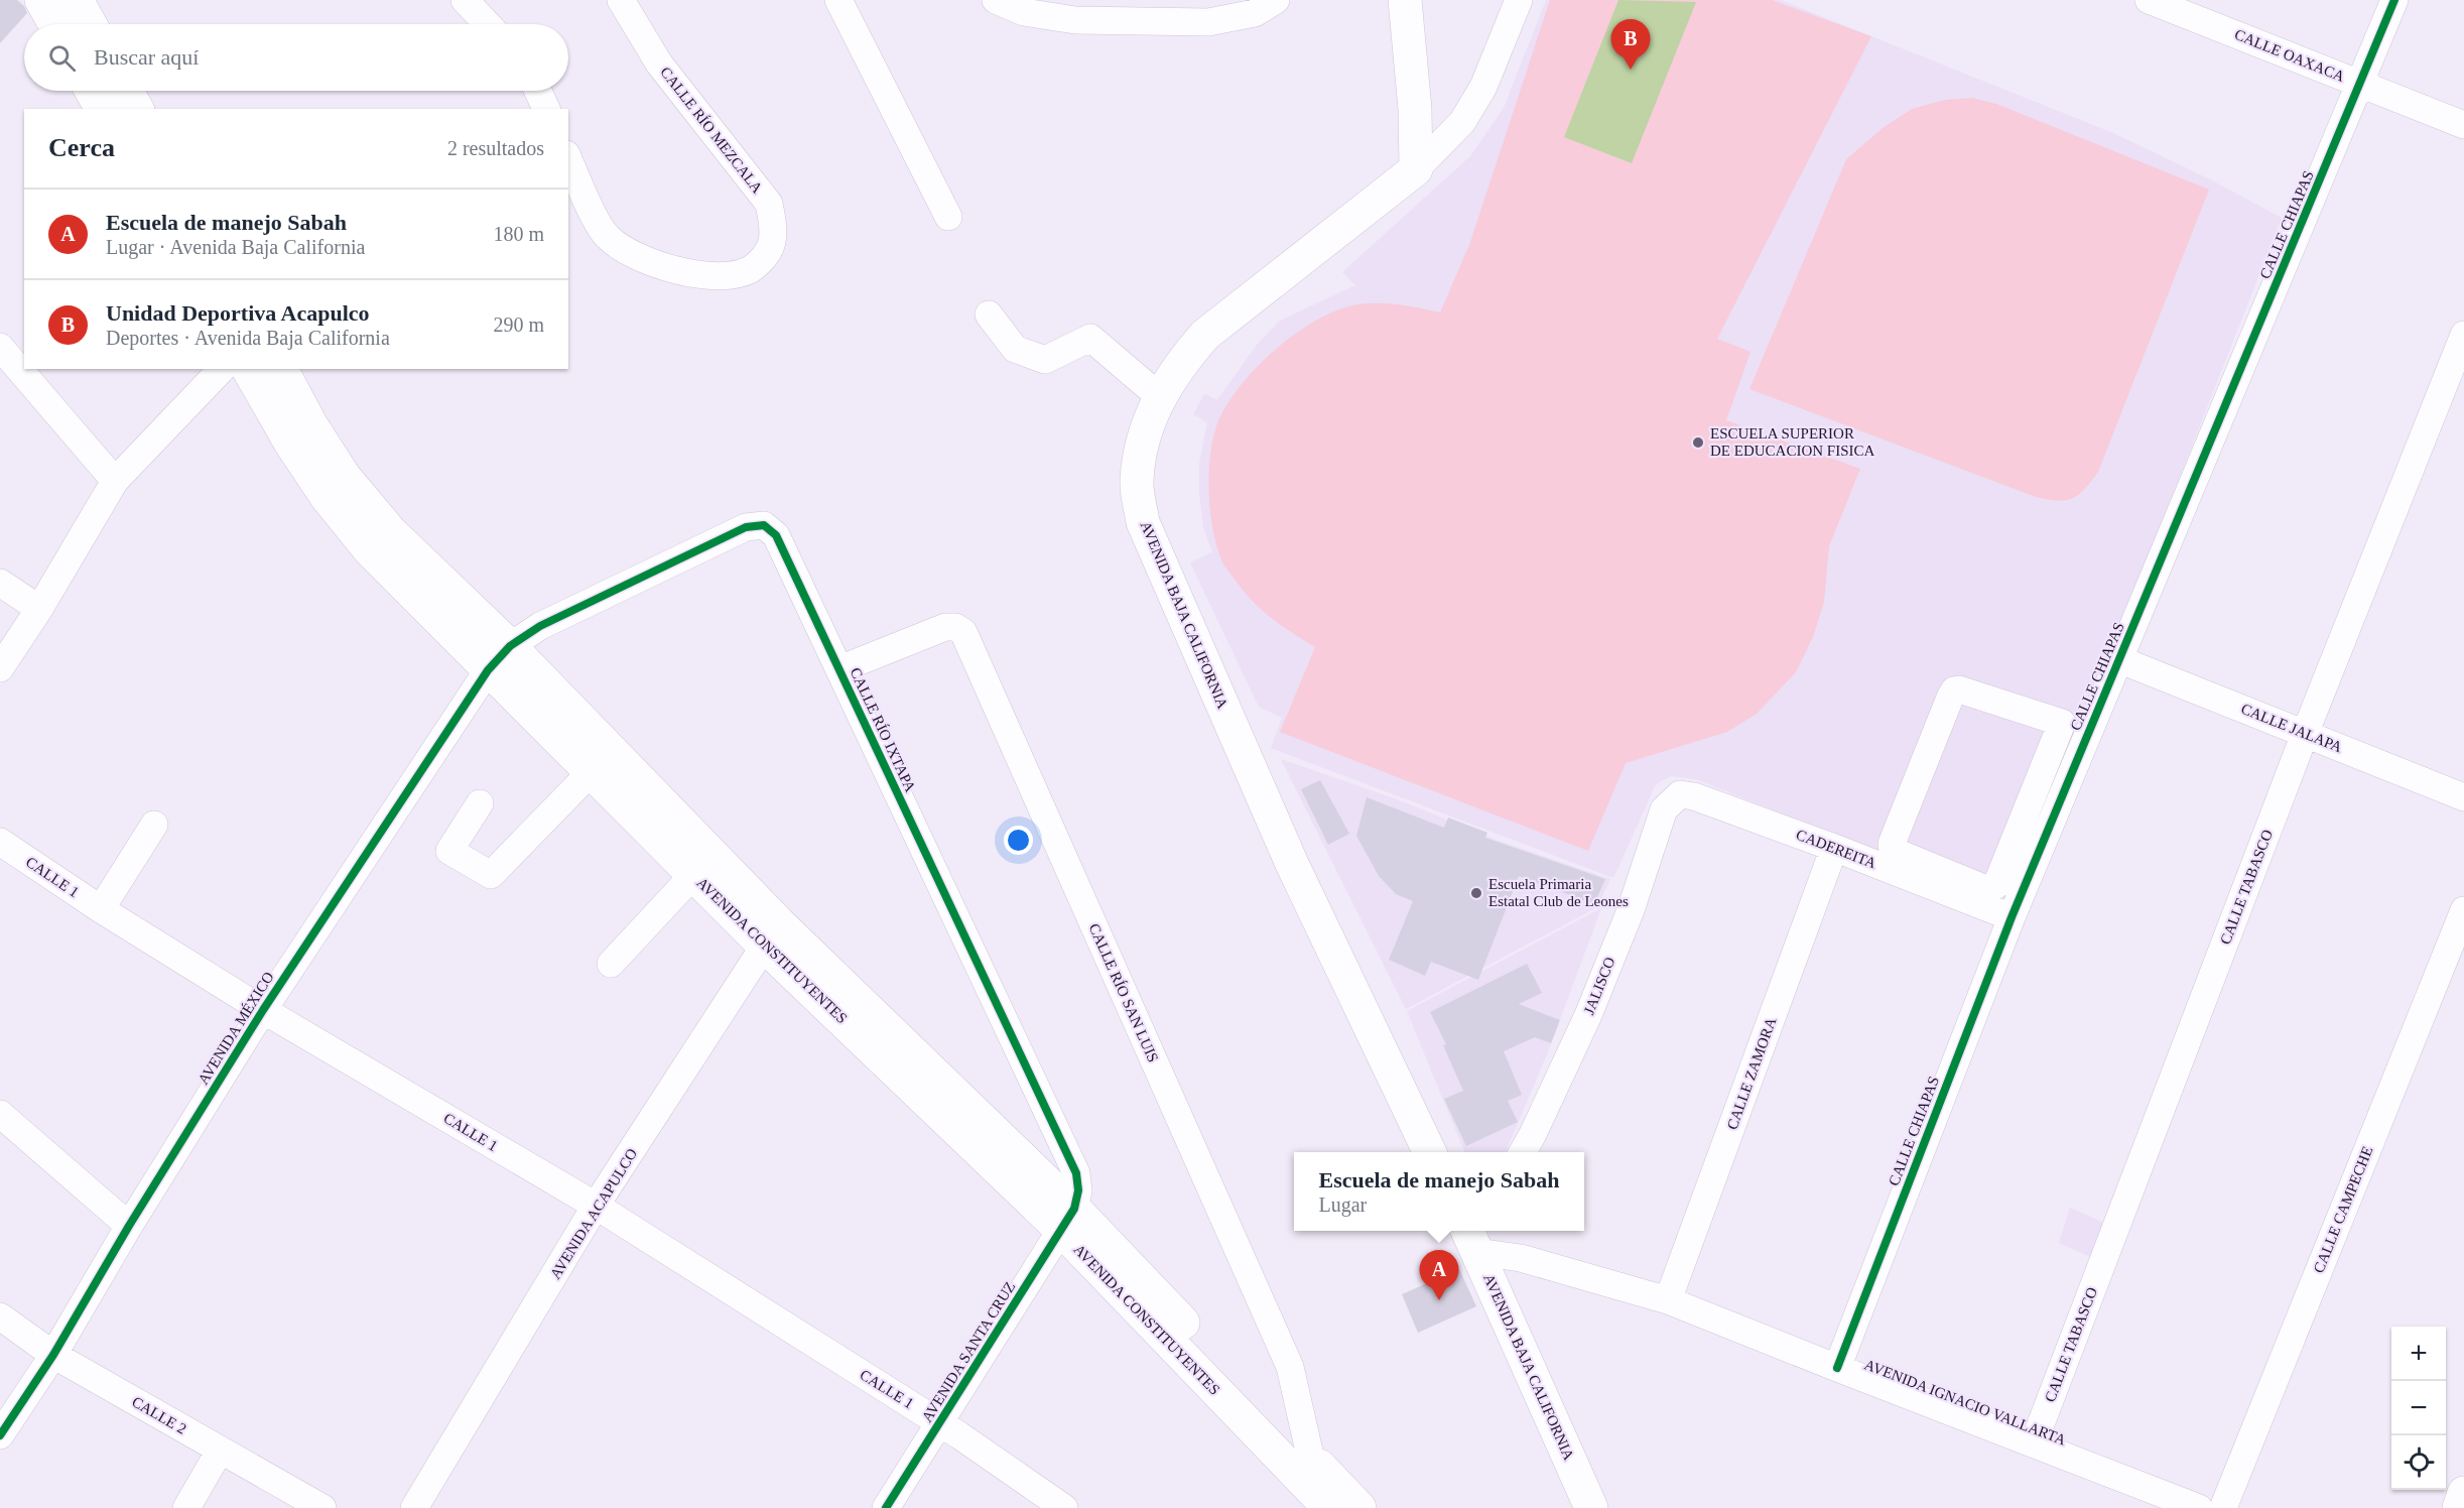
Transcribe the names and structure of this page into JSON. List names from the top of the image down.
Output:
{
  "streets": {
    "main road": ["AVENIDA BAJA CALIFORNIA", "AVENIDA CONSTITUYENTES"],
    "street": [
      "CALLE OAXACA",
      "CALLE RÍO MEZCALA",
      "CALLE CHIAPAS",
      "CALLE JALAPA",
      "CALLE RÍO IXTAPA",
      "CADEREITA",
      "CALLE 1",
      "CALLE TABASCO",
      "JALISCO",
      "CALLE RÍO SAN LUIS",
      "AVENIDA MÉXICO",
      "CALLE ZAMORA",
      "CALLE CAMPECHE",
      "AVENIDA ACAPULCO",
      "AVENIDA SANTA CRUZ",
      "AVENIDA IGNACIO VALLARTA",
      "CALLE 2"
    ]
  },
  "crossings": [
    ["CALLE OAXACA", "CALLE CHIAPAS"],
    ["CALLE CHIAPAS", "CALLE JALAPA"],
    ["CALLE CHIAPAS", "CADEREITA"],
    ["CALLE CHIAPAS", "AVENIDA IGNACIO VALLARTA"],
    ["AVENIDA BAJA CALIFORNIA", "AVENIDA IGNACIO VALLARTA"],
    ["CALLE JALAPA", "CALLE TABASCO"],
    ["CALLE RÍO IXTAPA", "AVENIDA CONSTITUYENTES"],
    ["CALLE RÍO IXTAPA", "CALLE RÍO SAN LUIS"],
    ["CALLE RÍO IXTAPA", "AVENIDA MÉXICO"],
    ["CALLE RÍO IXTAPA", "AVENIDA SANTA CRUZ"],
    ["CADEREITA", "JALISCO"],
    ["CADEREITA", "CALLE ZAMORA"],
    ["CALLE 1", "AVENIDA MÉXICO"],
    ["CALLE 1", "AVENIDA ACAPULCO"],
    ["CALLE 1", "AVENIDA SANTA CRUZ"],
    ["CALLE TABASCO", "AVENIDA IGNACIO VALLARTA"],
    ["AVENIDA CONSTITUYENTES", "CALLE RÍO SAN LUIS"],
    ["AVENIDA CONSTITUYENTES", "AVENIDA MÉXICO"],
    ["AVENIDA CONSTITUYENTES", "AVENIDA ACAPULCO"],
    ["AVENIDA CONSTITUYENTES", "AVENIDA SANTA CRUZ"],
    ["AVENIDA MÉXICO", "CALLE 2"],
    ["CALLE ZAMORA", "AVENIDA IGNACIO VALLARTA"]
  ],
  "places": ["ESCUELA SUPERIOR DE EDUCACION FISICA", "Escuela Primaria Estatal Club de Leones"],
  "page": {
    "pins": ["B", "A"],
    "search": "Buscar aquí",
    "heading": ["Cerca", "2 resultados"],
    "list": [
      {
        "mark": "A",
        "name": "Escuela de manejo Sabah",
        "note": "Lugar · Avenida Baja California",
        "value": "180 m"
      },
      {
        "mark": "B",
        "name": "Unidad Deportiva Acapulco",
        "note": "Deportes · Avenida Baja California",
        "value": "290 m"
      }
    ],
    "popup": ["Escuela de manejo Sabah", "Lugar"],
    "map_buttons": ["+", "−"]
  }
}
